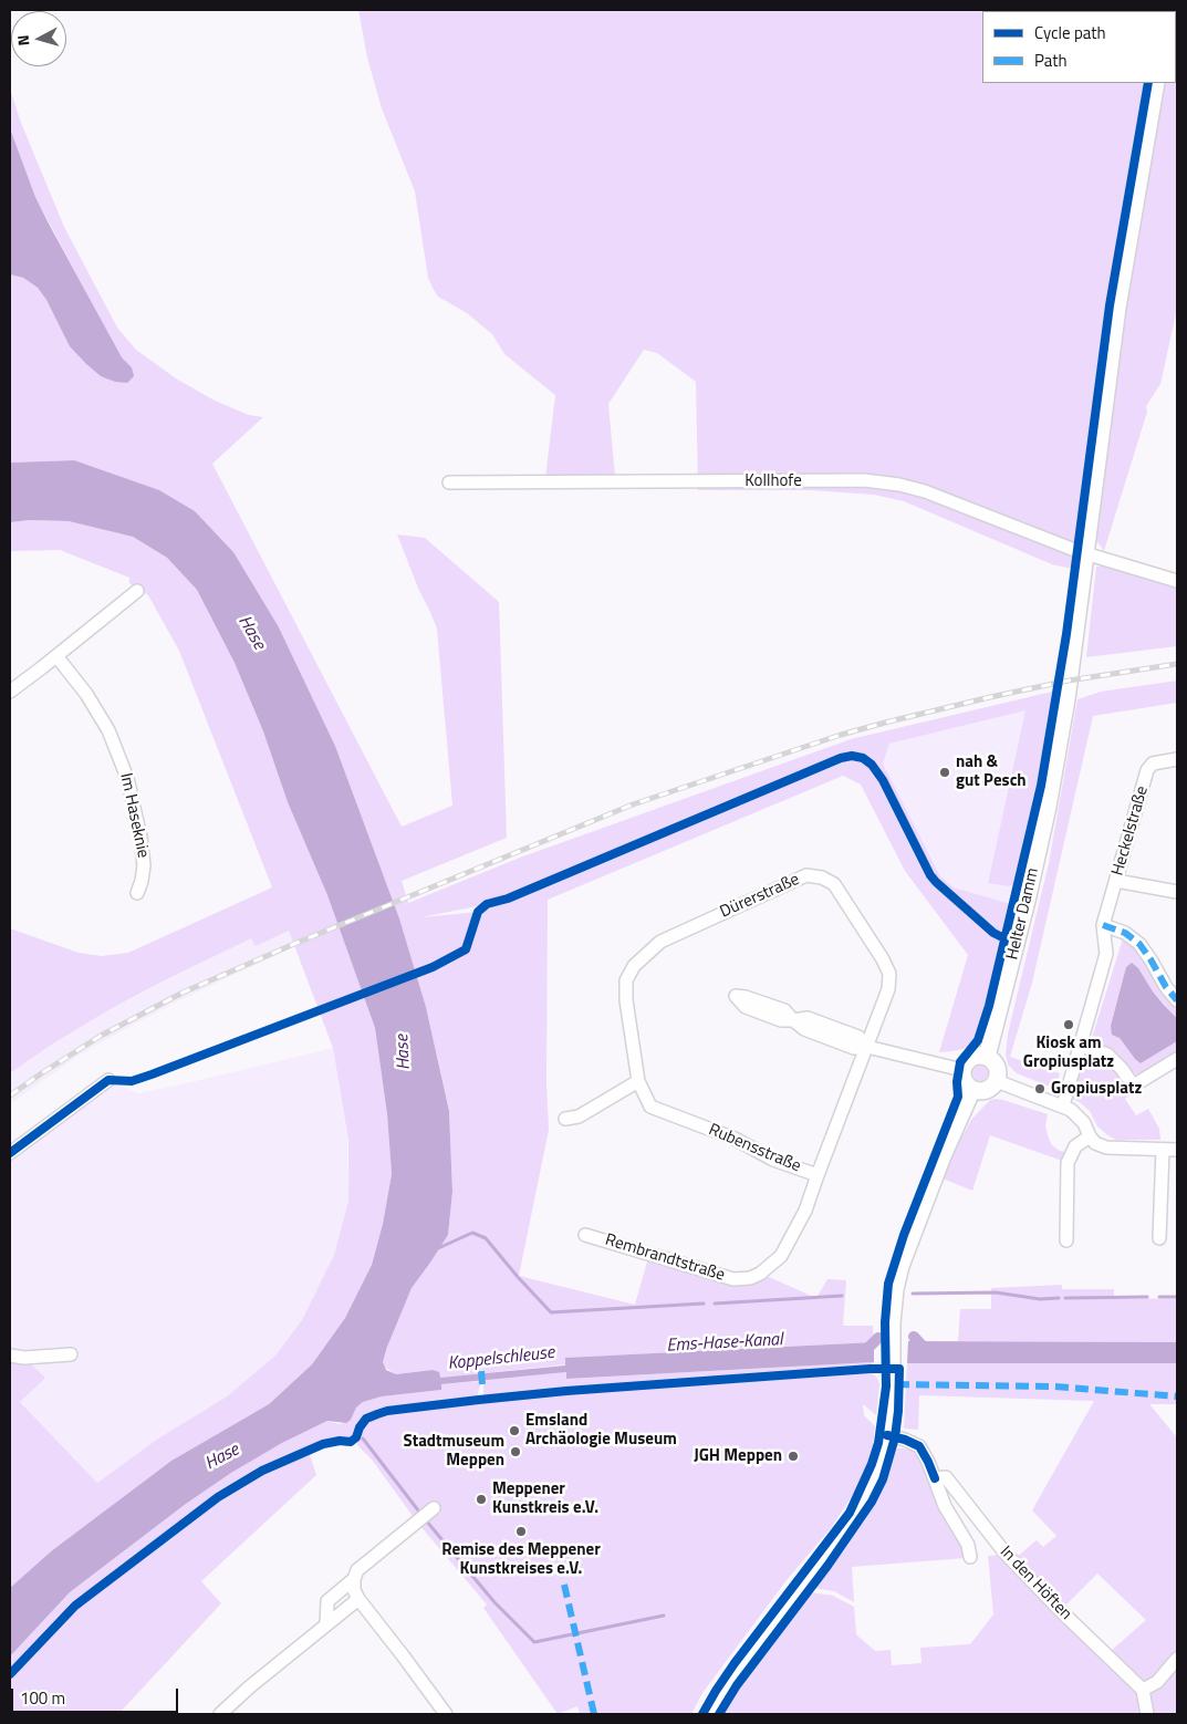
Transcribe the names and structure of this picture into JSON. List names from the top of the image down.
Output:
{
  "streets": {
    "street": [
      "Kollhofe",
      "Im Haseknie",
      "Heckelstraße",
      "Dürerstraße",
      "Helter Damm",
      "Rubensstraße",
      "Rembrandtstraße",
      "In den Höften"
    ]
  },
  "crossings": [
    ["Kollhofe", "Helter Damm"],
    ["Dürerstraße", "Rubensstraße"],
    ["Rubensstraße", "Rembrandtstraße"]
  ],
  "water": ["Hase", "Ems-Hase-Kanal", "Koppelschleuse"],
  "places": [
    "nah & gut Pesch",
    "Kiosk am Gropiusplatz",
    "Gropiusplatz",
    "Emsland Archäologie Museum",
    "Stadtmuseum Meppen",
    "JGH Meppen",
    "Meppener Kunstkreis e.V.",
    "Remise des Meppener Kunstkreises e.V."
  ],
  "legend": ["Cycle path", "Path"],
  "scale_bar": "100 m",
  "north": "left"
}
